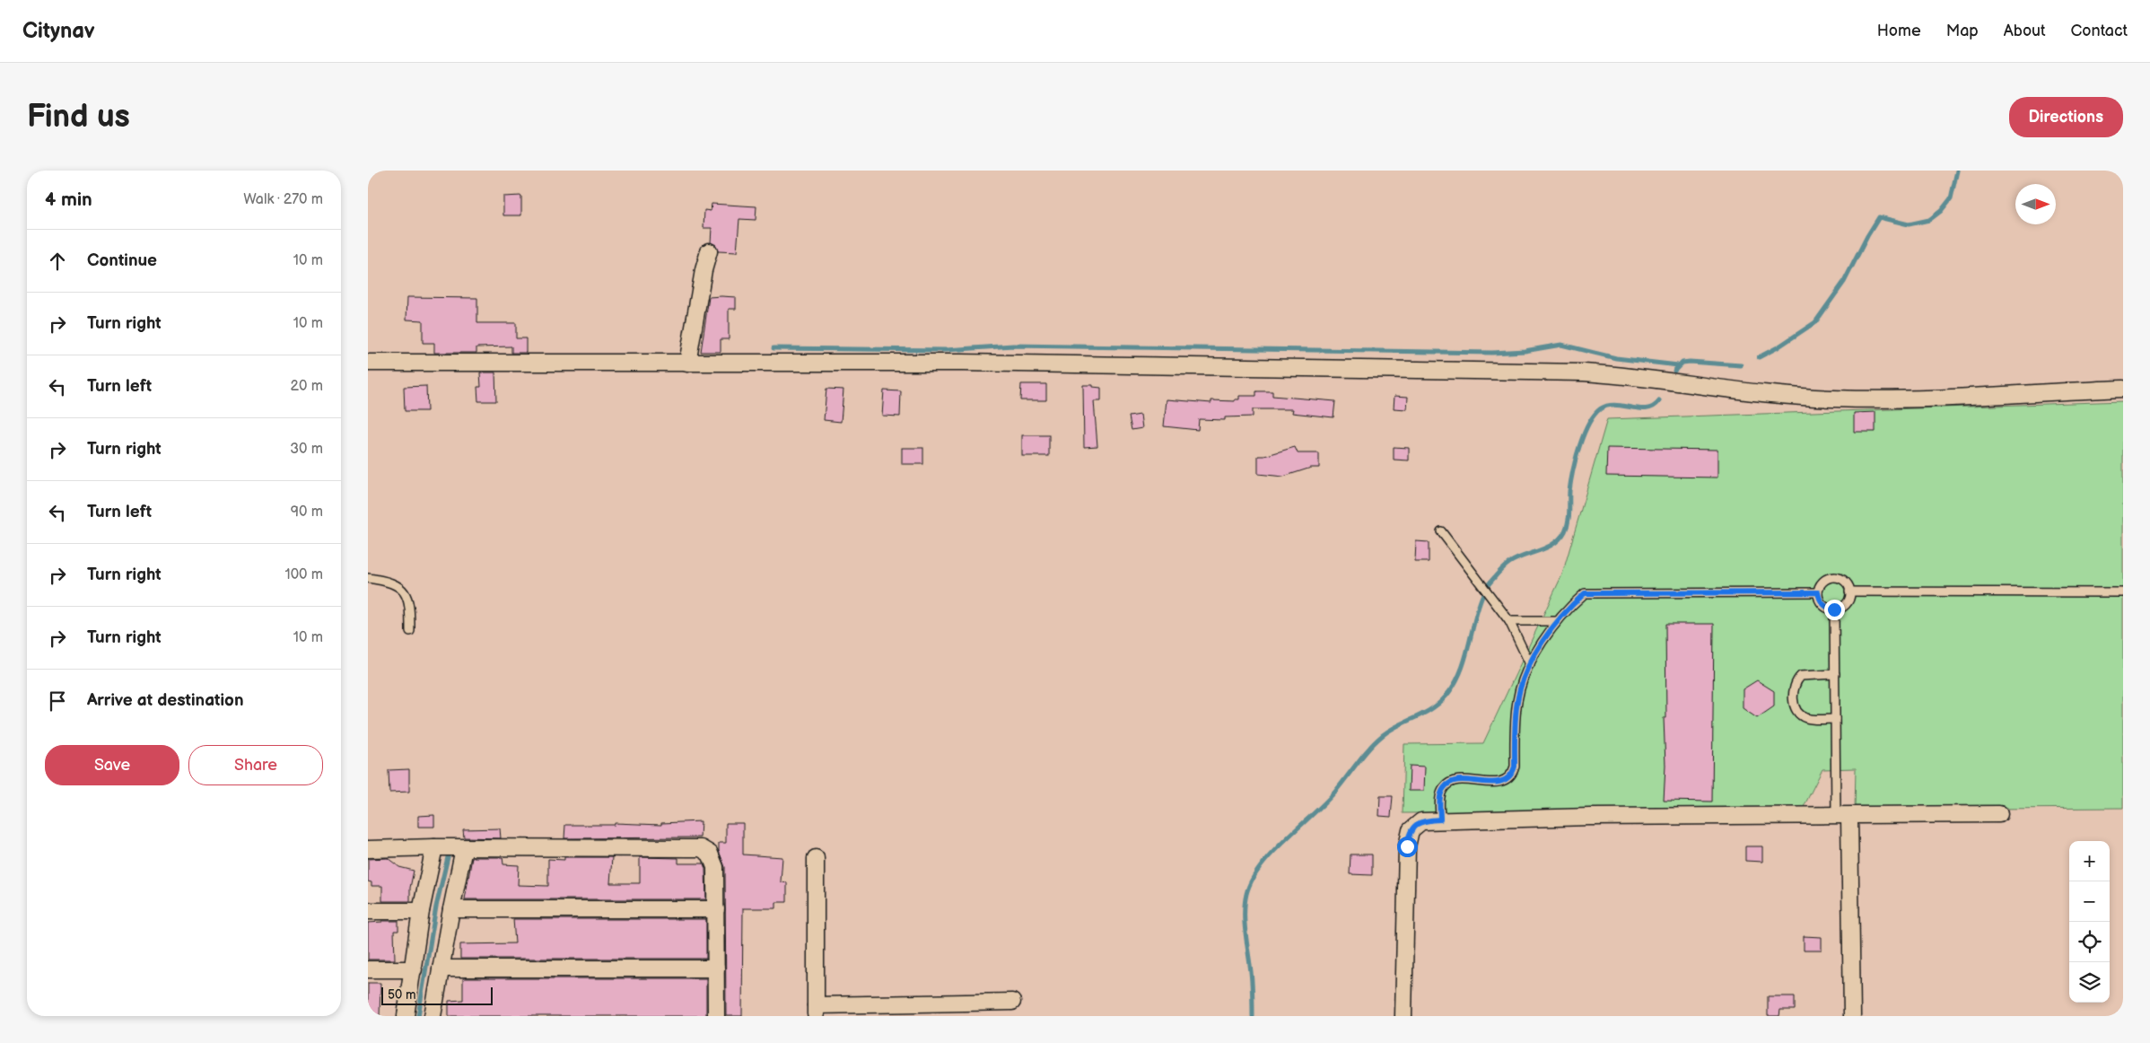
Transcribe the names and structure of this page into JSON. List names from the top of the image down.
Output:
{
  "scale_bar": "50 m",
  "north": "right",
  "page": {
    "header": "Citynav",
    "nav": [
      "Home",
      "Map",
      "About",
      "Contact"
    ],
    "buttons": [
      "Directions",
      ["Save", "Share"]
    ],
    "title": "Find us",
    "heading": ["4 min", "Walk · 270 m"],
    "list": [
      ["Continue", "10 m"],
      ["Turn right", "10 m"],
      ["Turn left", "20 m"],
      ["Turn right", "30 m"],
      ["Turn left", "90 m"],
      ["Turn right", "100 m"],
      ["Turn right", "10 m"],
      "Arrive at destination"
    ],
    "map_buttons": ["+", "−"],
    "scale": "50 m"
  }
}
